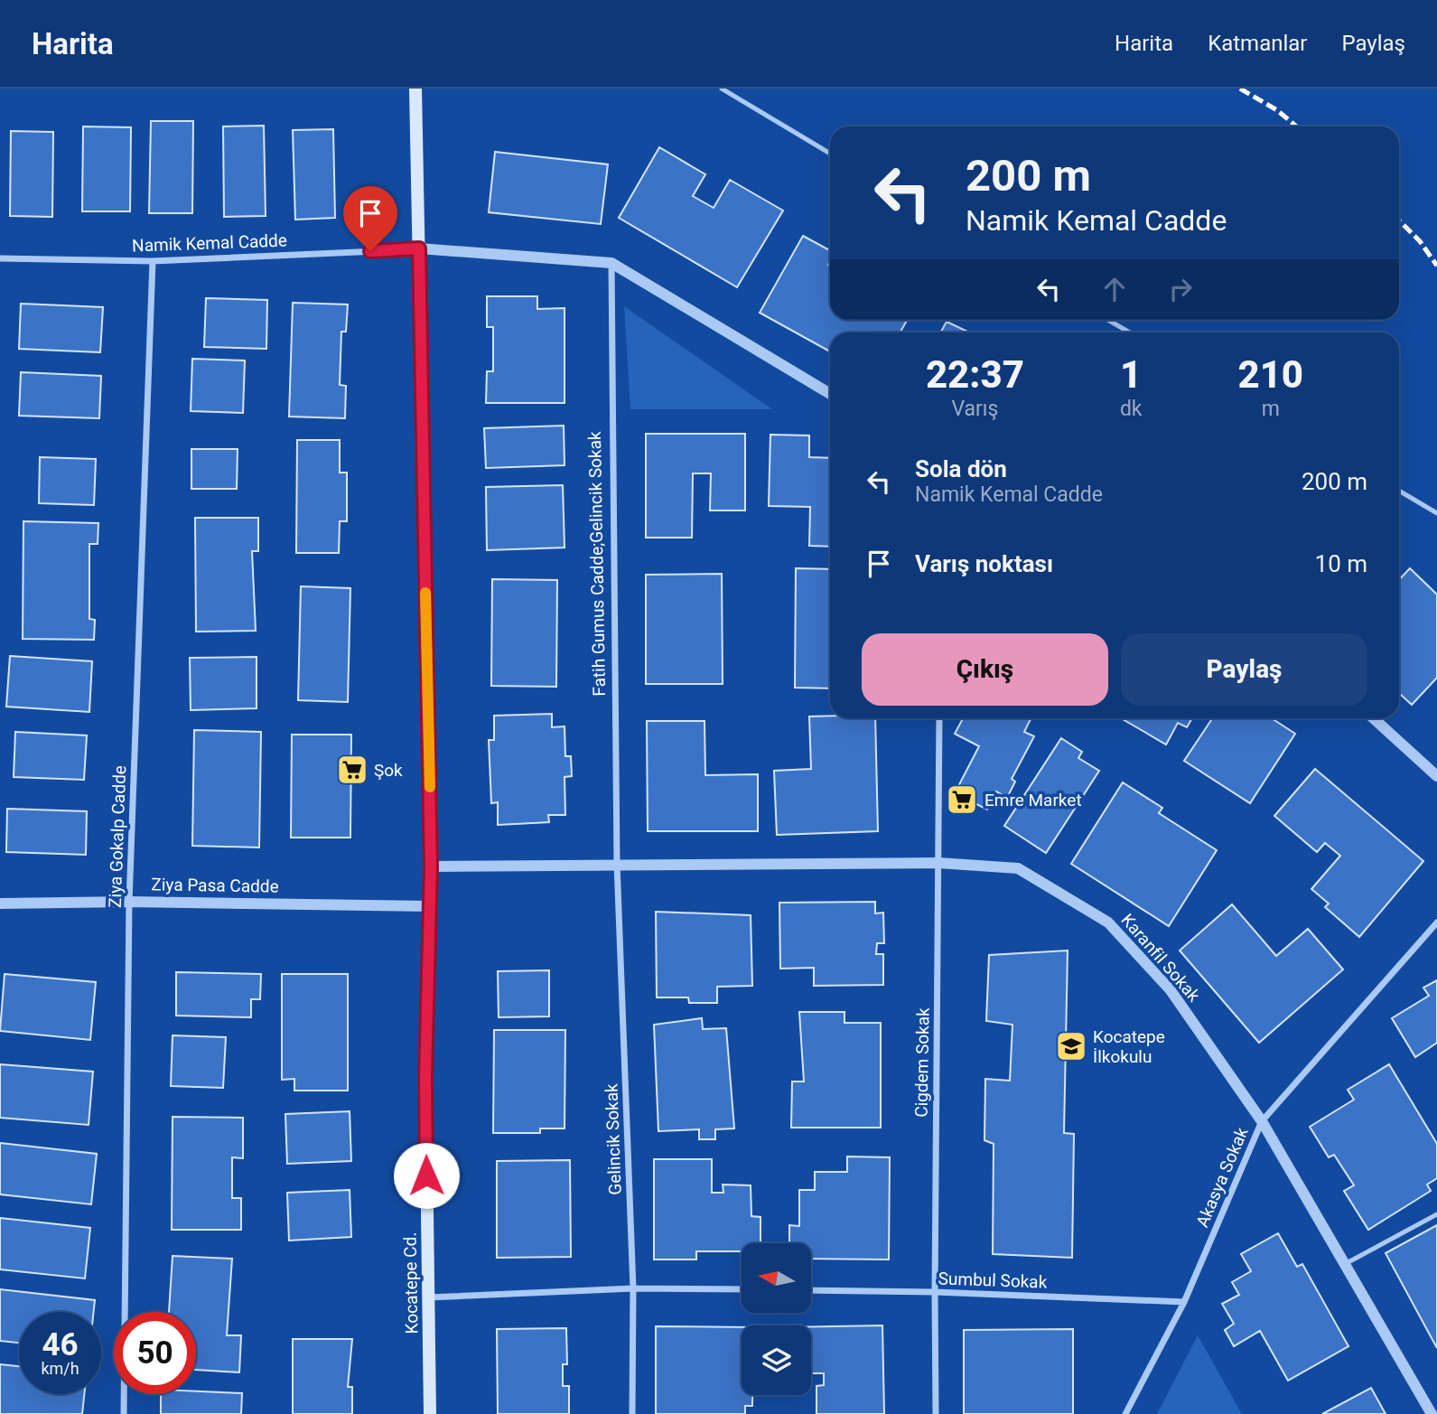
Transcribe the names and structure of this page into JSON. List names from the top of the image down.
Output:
{
  "streets": {
    "main road": ["Kocatepe Cd."],
    "street": [
      "Namik Kemal Cadde",
      "Fatih Gumus Cadde;Gelincik Sokak",
      "Ziya Gokalp Cadde",
      "Ziya Pasa Cadde",
      "Karanfil Sokak",
      "Cigdem Sokak",
      "Gelincik Sokak",
      "Akasya Sokak",
      "Sumbul Sokak"
    ]
  },
  "crossings": [
    ["Namik Kemal Cadde", "Ziya Gokalp Cadde"],
    ["Namik Kemal Cadde", "Kocatepe Cd."],
    ["Fatih Gumus Cadde;Gelincik Sokak", "Karanfil Sokak"],
    ["Fatih Gumus Cadde;Gelincik Sokak", "Gelincik Sokak"],
    ["Ziya Gokalp Cadde", "Ziya Pasa Cadde"],
    ["Ziya Pasa Cadde", "Kocatepe Cd."],
    ["Karanfil Sokak", "Cigdem Sokak"],
    ["Karanfil Sokak", "Gelincik Sokak"],
    ["Karanfil Sokak", "Akasya Sokak"],
    ["Karanfil Sokak", "Kocatepe Cd."],
    ["Cigdem Sokak", "Sumbul Sokak"],
    ["Akasya Sokak", "Sumbul Sokak"]
  ],
  "places": {
    "supermarket": ["Şok", "Emre Market"],
    "school or university": ["Kocatepe İlkokulu"]
  },
  "north": "left",
  "page": {
    "header": "Harita",
    "nav": ["Harita", "Katmanlar", "Paylaş"],
    "turn": ["200 m", "Namik Kemal Cadde"],
    "eta": [
      "22:37",
      "Varış",
      "1",
      "dk",
      "210",
      "m"
    ],
    "list": [
      {
        "name": "Sola dön",
        "note": "Namik Kemal Cadde",
        "value": "200 m"
      },
      {
        "name": "Varış noktası",
        "value": "10 m"
      }
    ],
    "buttons": ["Çıkış", "Paylaş"],
    "speed": "46 km/h",
    "limit": "50"
  }
}
